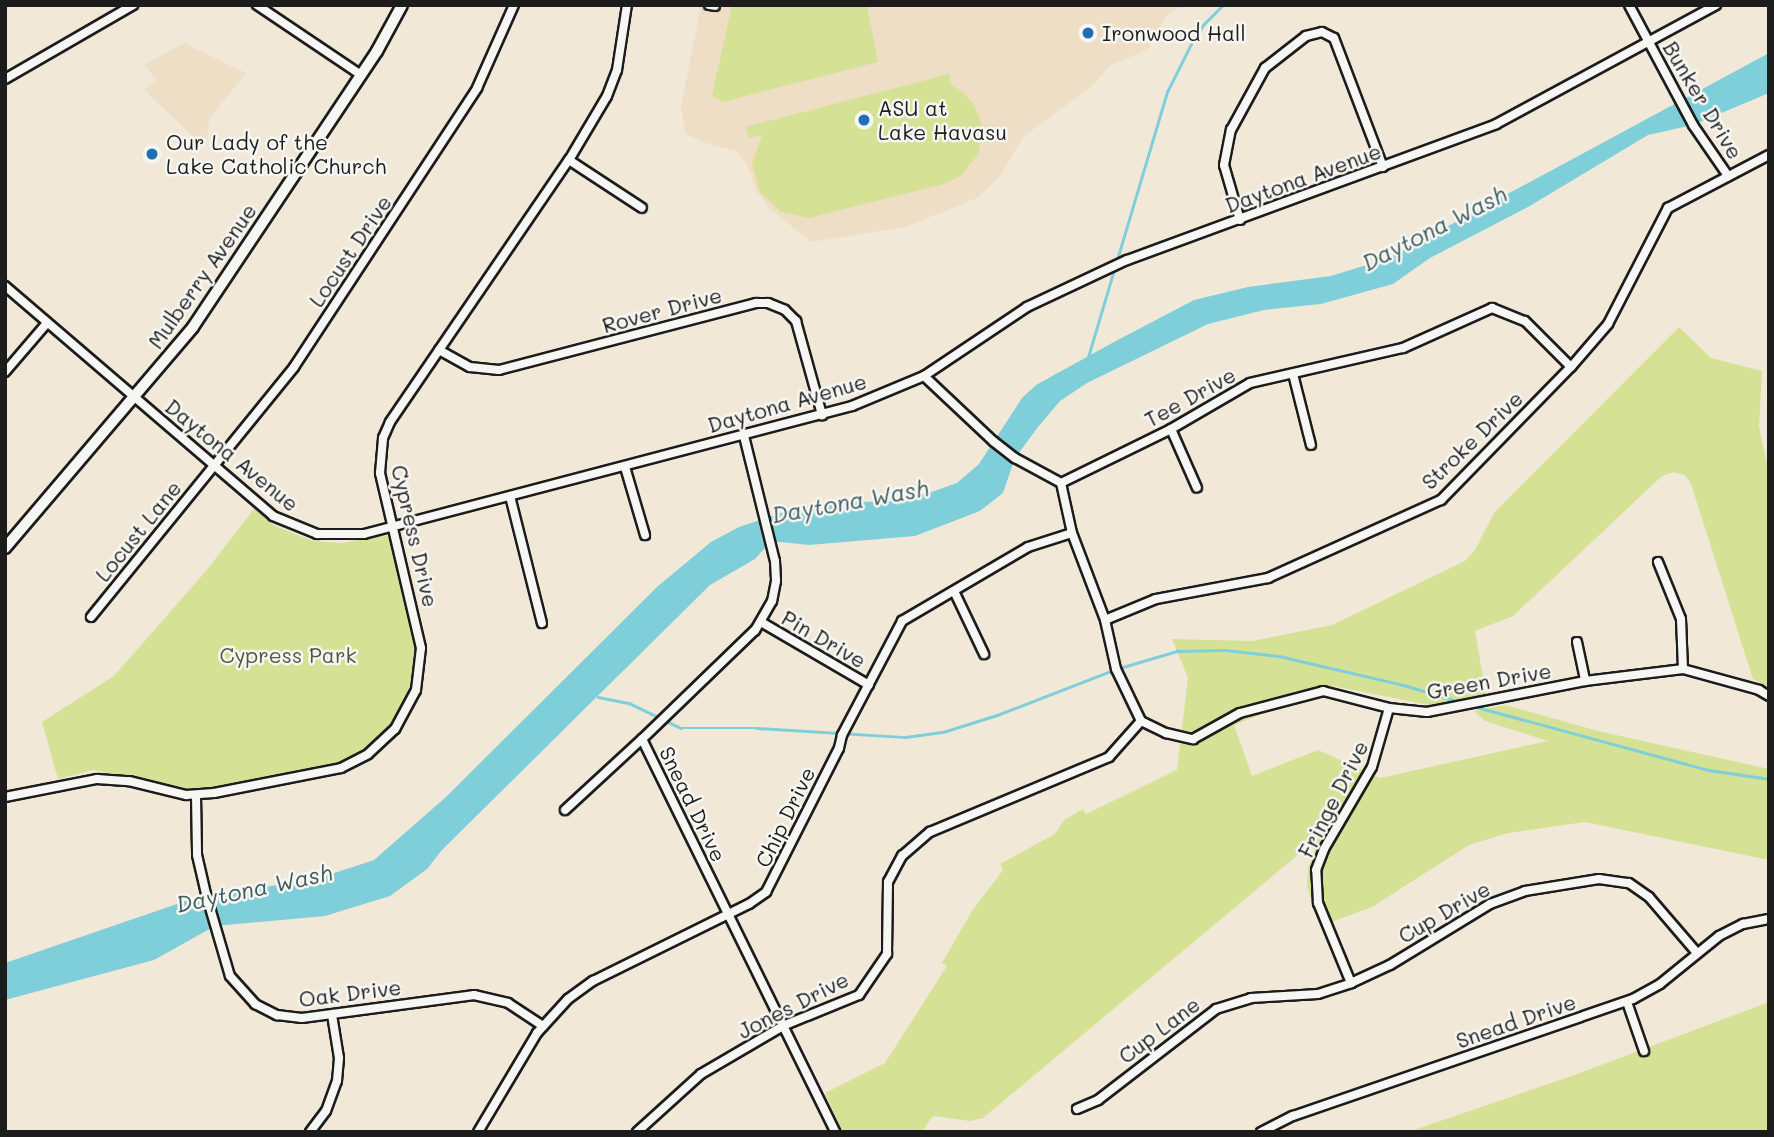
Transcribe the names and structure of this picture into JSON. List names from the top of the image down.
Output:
{
  "streets": {
    "street": [
      "Bunker Drive",
      "Daytona Avenue",
      "Locust Drive",
      "Mulberry Avenue",
      "Rover Drive",
      "Tee Drive",
      "Stroke Drive",
      "Locust Lane",
      "Cypress Drive",
      "Pin Drive",
      "Green Drive",
      "Fringe Drive",
      "Snead Drive",
      "Chip Drive",
      "Cup Drive",
      "Oak Drive",
      "Jones Drive",
      "Cup Lane"
    ]
  },
  "crossings": [
    ["Bunker Drive", "Daytona Avenue"],
    ["Bunker Drive", "Stroke Drive"],
    ["Daytona Avenue", "Locust Drive"],
    ["Daytona Avenue", "Mulberry Avenue"],
    ["Daytona Avenue", "Rover Drive"],
    ["Daytona Avenue", "Locust Lane"],
    ["Daytona Avenue", "Cypress Drive"],
    ["Daytona Avenue", "Snead Drive"],
    ["Locust Drive", "Locust Lane"],
    ["Rover Drive", "Cypress Drive"],
    ["Tee Drive", "Stroke Drive"],
    ["Cypress Drive", "Oak Drive"],
    ["Pin Drive", "Snead Drive"],
    ["Pin Drive", "Chip Drive"],
    ["Green Drive", "Fringe Drive"],
    ["Green Drive", "Jones Drive"],
    ["Fringe Drive", "Cup Drive"],
    ["Fringe Drive", "Cup Lane"],
    ["Snead Drive", "Chip Drive"],
    ["Snead Drive", "Cup Drive"],
    ["Snead Drive", "Jones Drive"],
    ["Chip Drive", "Oak Drive"],
    ["Cup Drive", "Cup Lane"]
  ],
  "water": ["Daytona Wash"],
  "parks": ["Cypress Park"],
  "places": ["Ironwood Hall", "ASU at Lake Havasu", "Our Lady of the Lake Catholic Church"]
}
